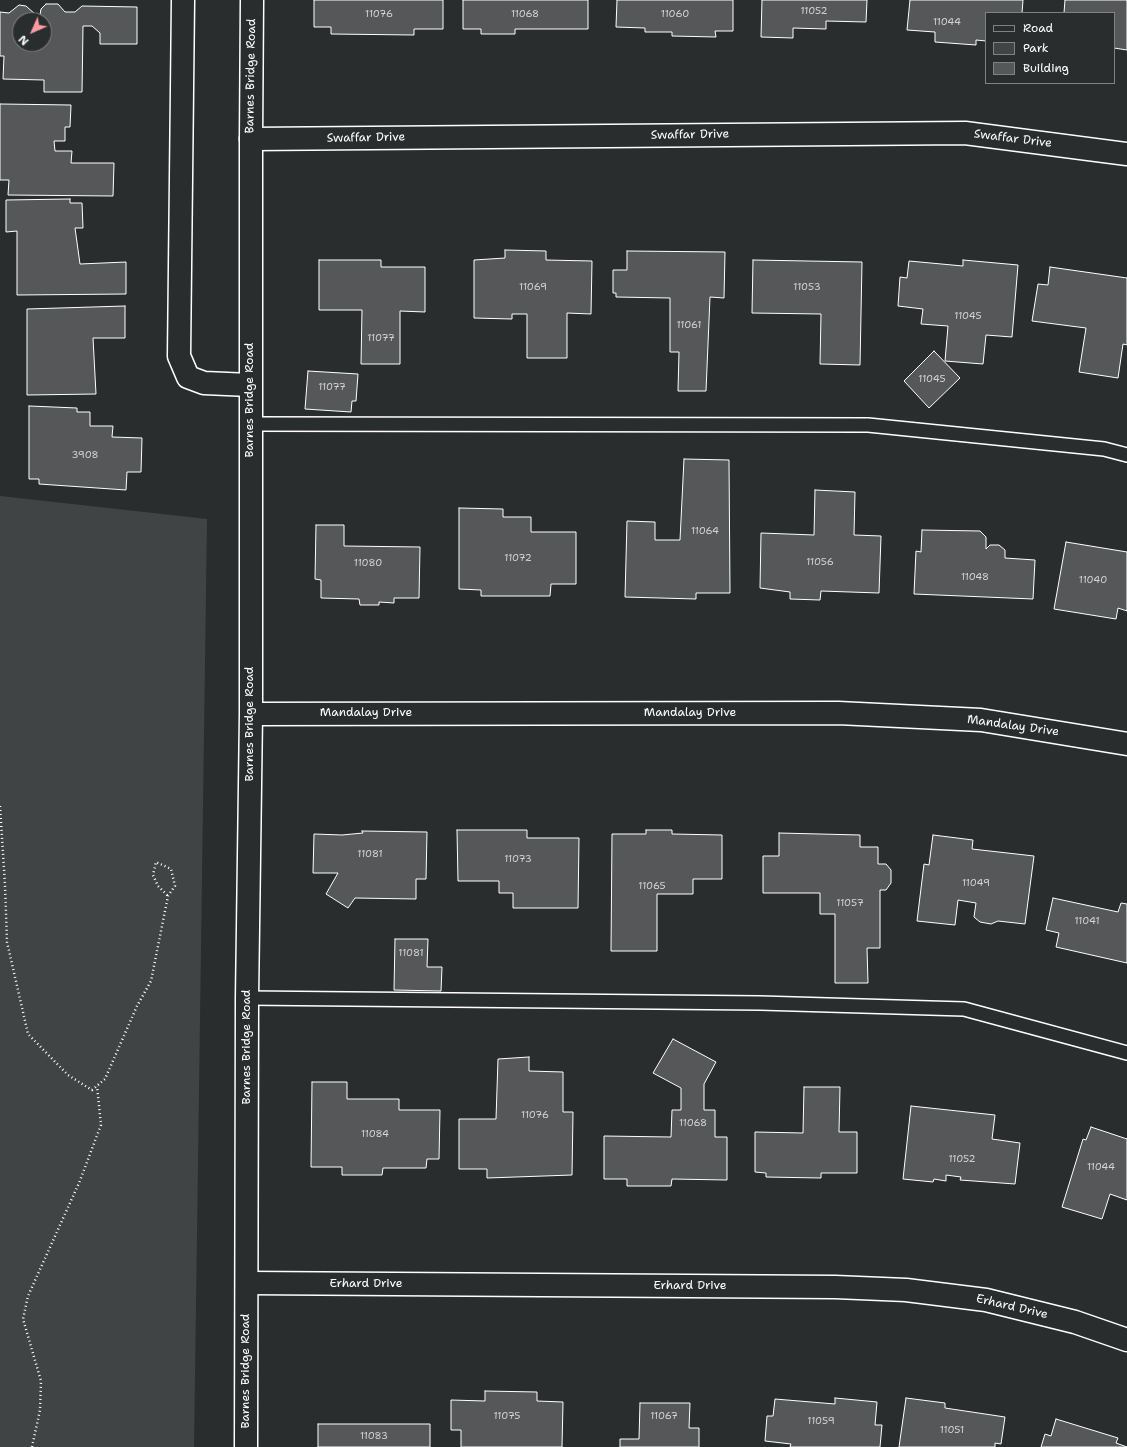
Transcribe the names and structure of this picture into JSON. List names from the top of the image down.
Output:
{
  "streets": {
    "street": [
      "Barnes Bridge Road",
      "Swaffar Drive",
      "Mandalay Drive",
      "Erhard Drive"
    ]
  },
  "crossings": [
    ["Barnes Bridge Road", "Swaffar Drive"],
    ["Barnes Bridge Road", "Mandalay Drive"],
    ["Barnes Bridge Road", "Erhard Drive"]
  ],
  "house_numbers": [
    "11052",
    "11076",
    "11068",
    "11060",
    "11044",
    "11069",
    "11053",
    "11045",
    "11061",
    "11077",
    "11045",
    "11077",
    "3908",
    "11064",
    "11072",
    "11056",
    "11080",
    "11048",
    "11040",
    "11081",
    "11073",
    "11049",
    "11065",
    "11057",
    "11041",
    "11081",
    "11076",
    "11068",
    "11084",
    "11052",
    "11044",
    "11075",
    "11067",
    "11059",
    "11051",
    "11083"
  ],
  "legend": ["Road", "Park", "Building"],
  "north": "bottom left"
}
